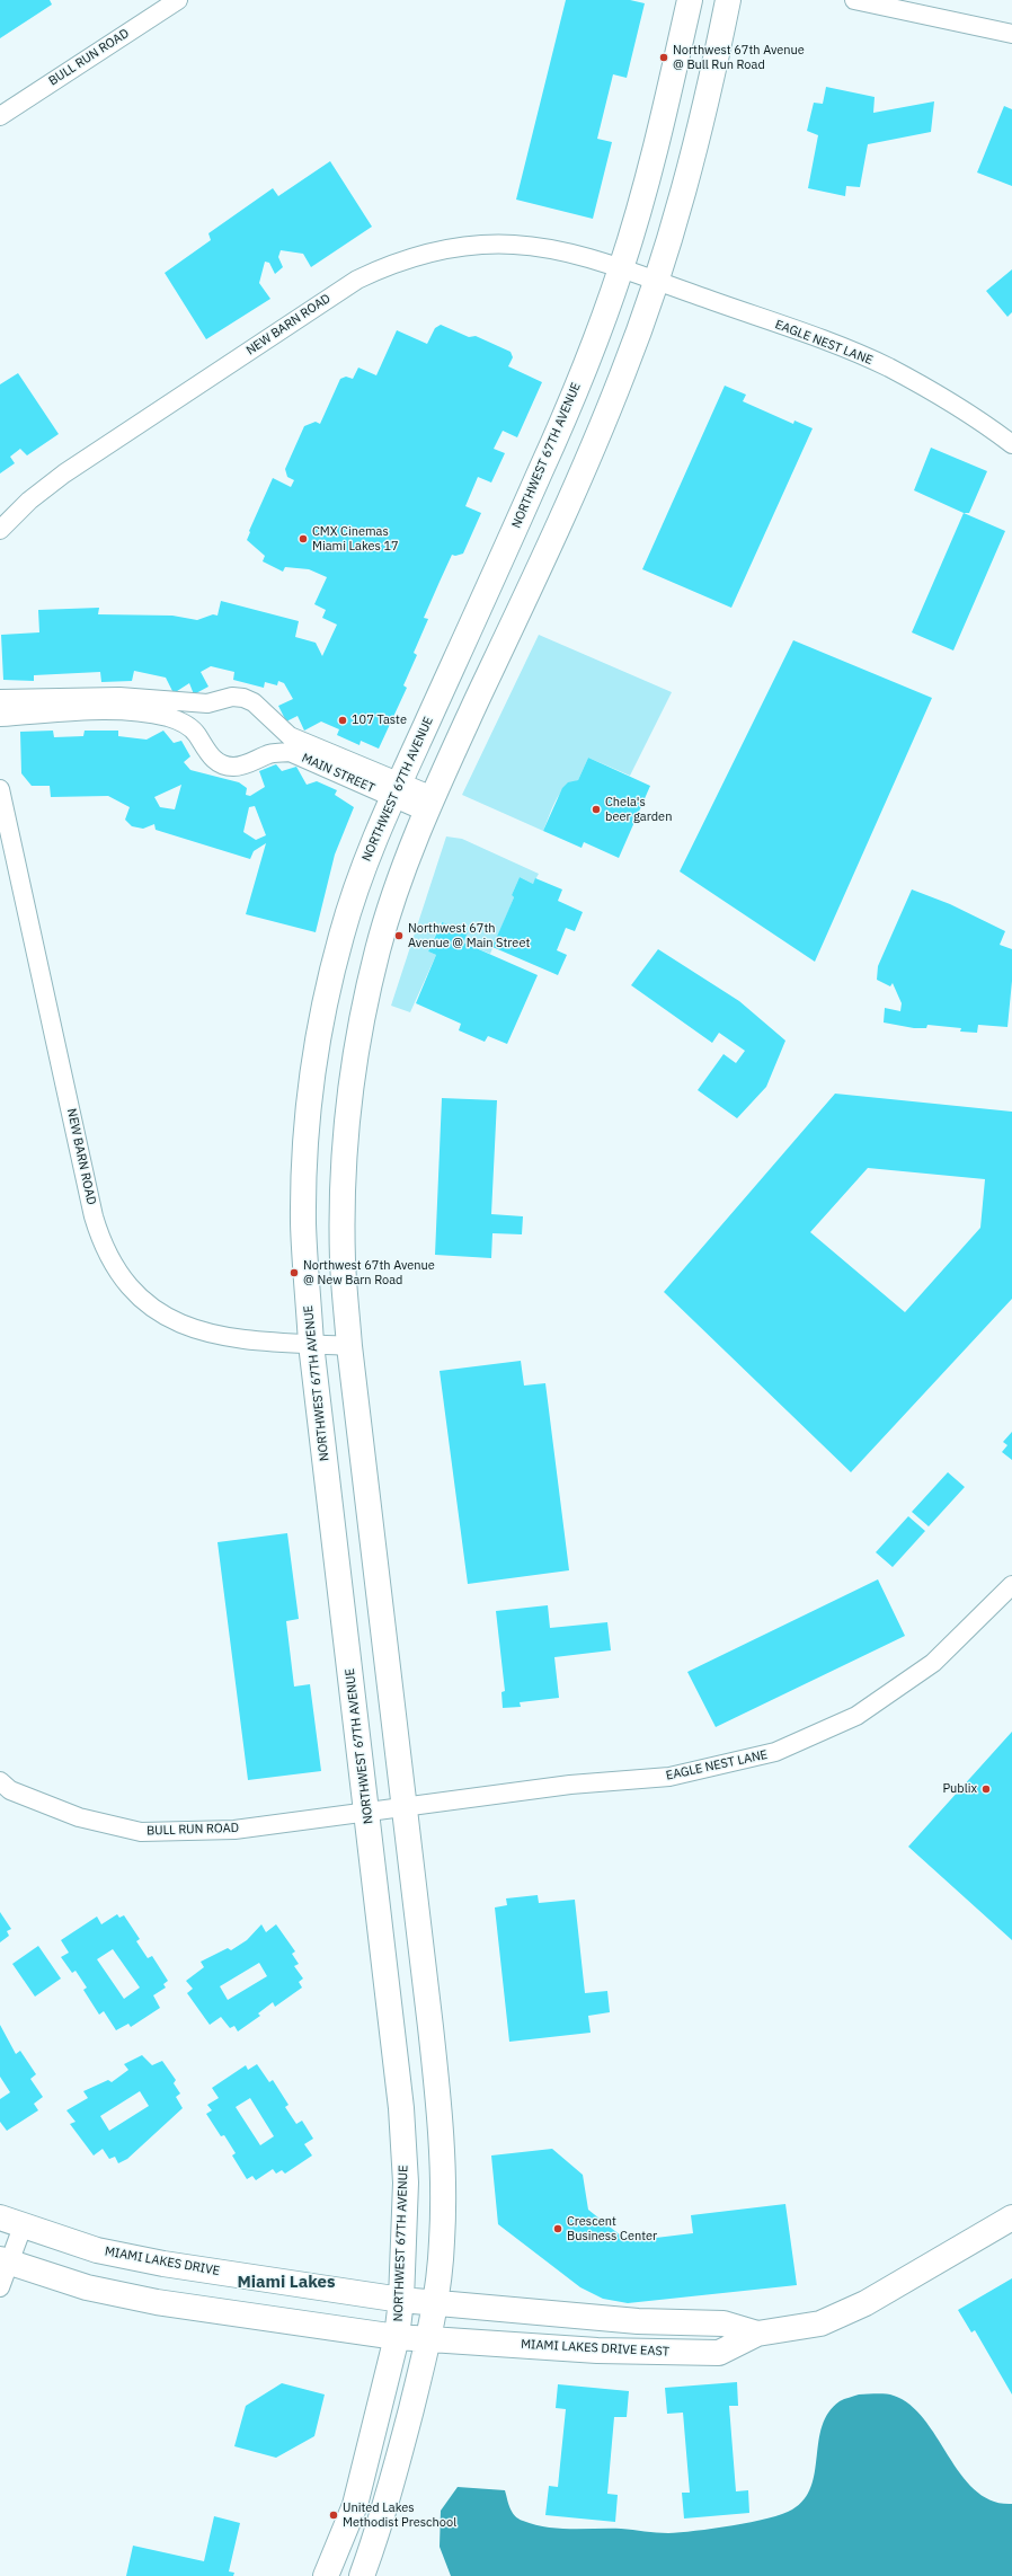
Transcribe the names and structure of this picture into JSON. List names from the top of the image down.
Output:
{
  "streets": {
    "main road": ["NORTHWEST 67TH AVENUE", "MIAMI LAKES DRIVE", "MIAMI LAKES DRIVE EAST"],
    "street": [
      "BULL RUN ROAD",
      "NEW BARN ROAD",
      "EAGLE NEST LANE",
      "MAIN STREET"
    ]
  },
  "crossings": [
    ["BULL RUN ROAD", "EAGLE NEST LANE"],
    ["BULL RUN ROAD", "NORTHWEST 67TH AVENUE"],
    ["NEW BARN ROAD", "EAGLE NEST LANE"],
    ["NEW BARN ROAD", "NORTHWEST 67TH AVENUE"],
    ["EAGLE NEST LANE", "NORTHWEST 67TH AVENUE"],
    ["NORTHWEST 67TH AVENUE", "MAIN STREET"],
    ["NORTHWEST 67TH AVENUE", "MIAMI LAKES DRIVE"],
    ["MIAMI LAKES DRIVE", "MIAMI LAKES DRIVE EAST"]
  ],
  "districts": ["Miami Lakes"],
  "places": [
    "Northwest 67th Avenue @ Bull Run Road",
    "CMX Cinemas Miami Lakes 17",
    "107 Taste",
    "Chela's beer garden",
    "Northwest 67th Avenue @ Main Street",
    "Northwest 67th Avenue @ New Barn Road",
    "Publix",
    "Crescent Business Center",
    "United Lakes Methodist Preschool"
  ]
}
